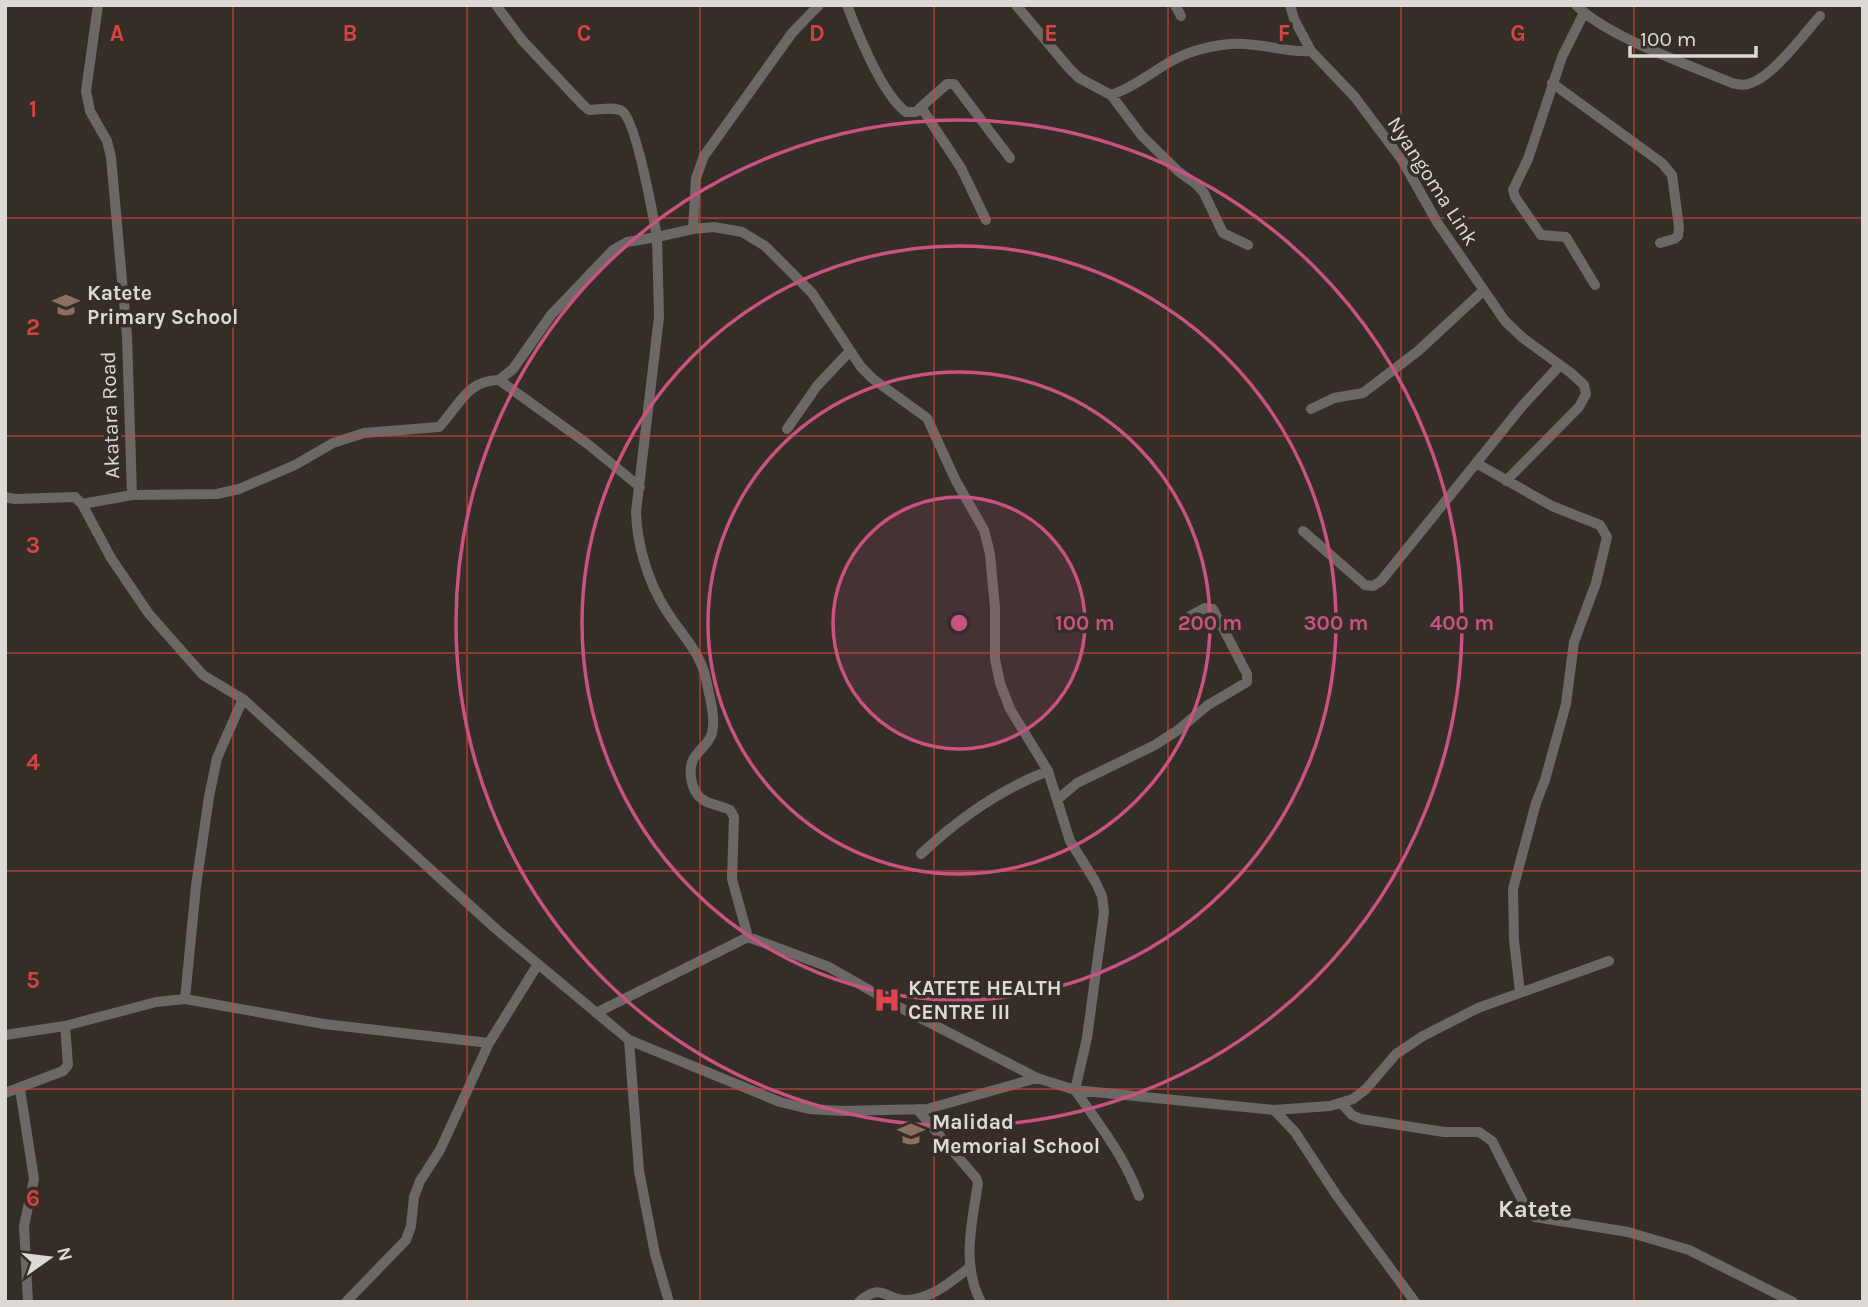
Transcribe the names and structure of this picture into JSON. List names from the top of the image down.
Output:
{
  "streets": {
    "street": ["Nyangoma Link", "Akatara Road"]
  },
  "districts": ["Katete"],
  "places": {
    "school or university": ["Katete Primary School", "Malidad Memorial School"],
    "hospital": ["KATETE HEALTH CENTRE III"]
  },
  "scale_bar": "100 m",
  "north": "right",
  "grid": {
    "columns": [
      "A",
      "B",
      "C",
      "D",
      "E",
      "F",
      "G"
    ],
    "rows": [
      "1",
      "2",
      "3",
      "4",
      "5",
      "6"
    ]
  },
  "rings": [
    "100 m",
    "200 m",
    "300 m",
    "400 m"
  ]
}
